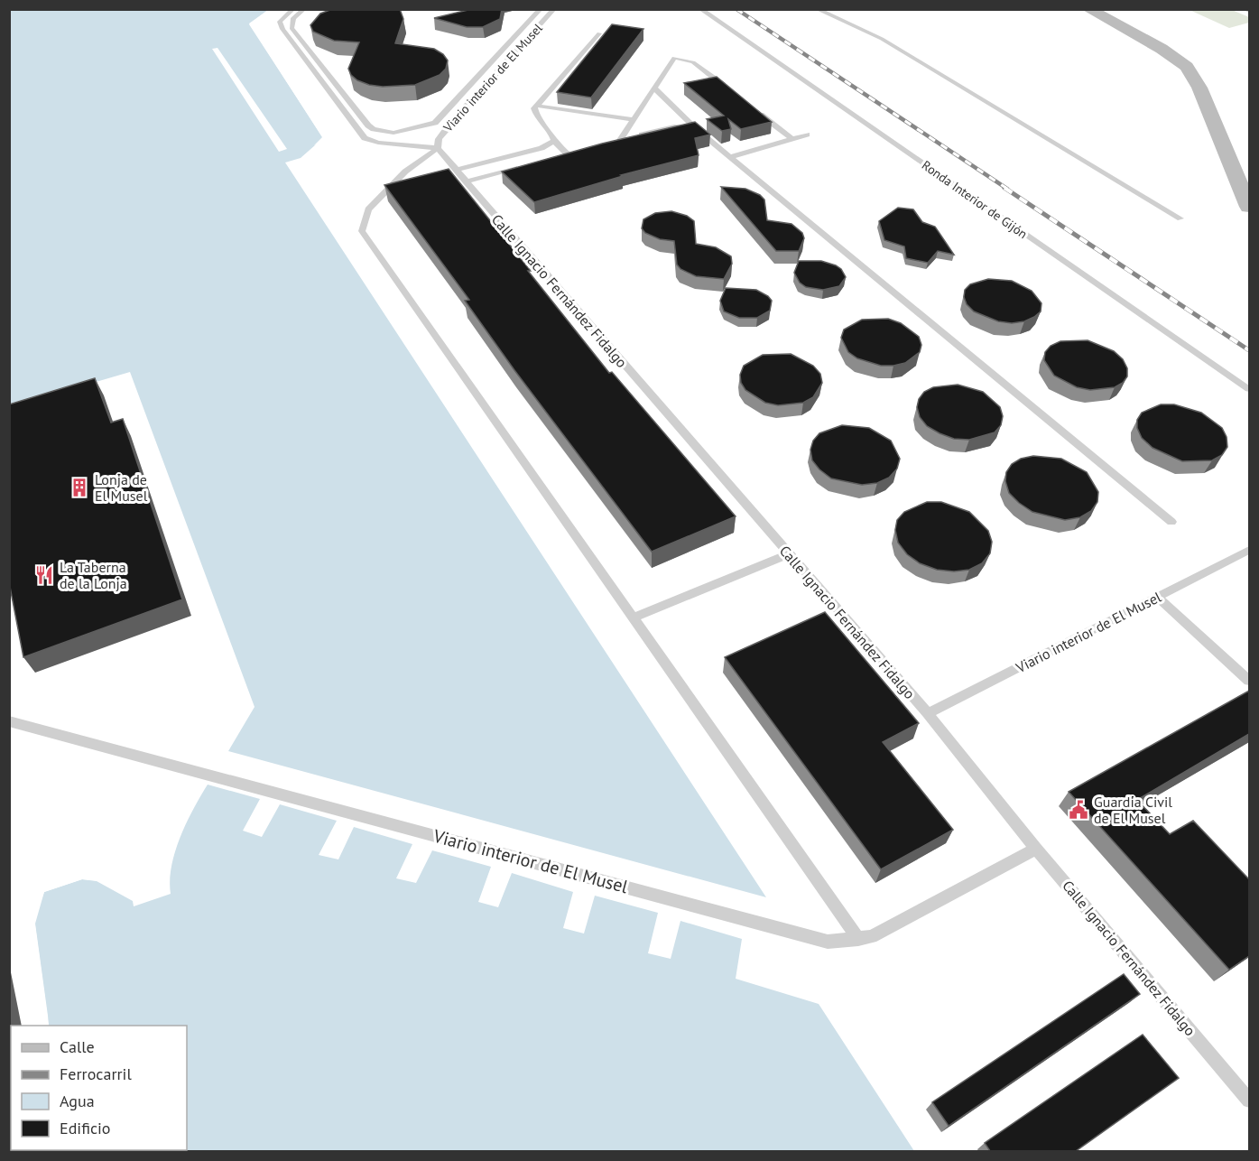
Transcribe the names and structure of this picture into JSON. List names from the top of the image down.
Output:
{
  "streets": {
    "lane": ["Viario interior de El Musel", "Ronda Interior de Gijón", "Calle Ignacio Fernández Fidalgo"]
  },
  "crossings": [
    ["Viario interior de El Musel", "Calle Ignacio Fernández Fidalgo"]
  ],
  "places": {
    "building": ["Lonja de El Musel"],
    "restaurant": ["La Taberna de la Lonja"],
    "public building": ["Guardia Civil de El Musel"]
  },
  "legend": [
    "Calle",
    "Ferrocarril",
    "Agua",
    "Edificio"
  ]
}
